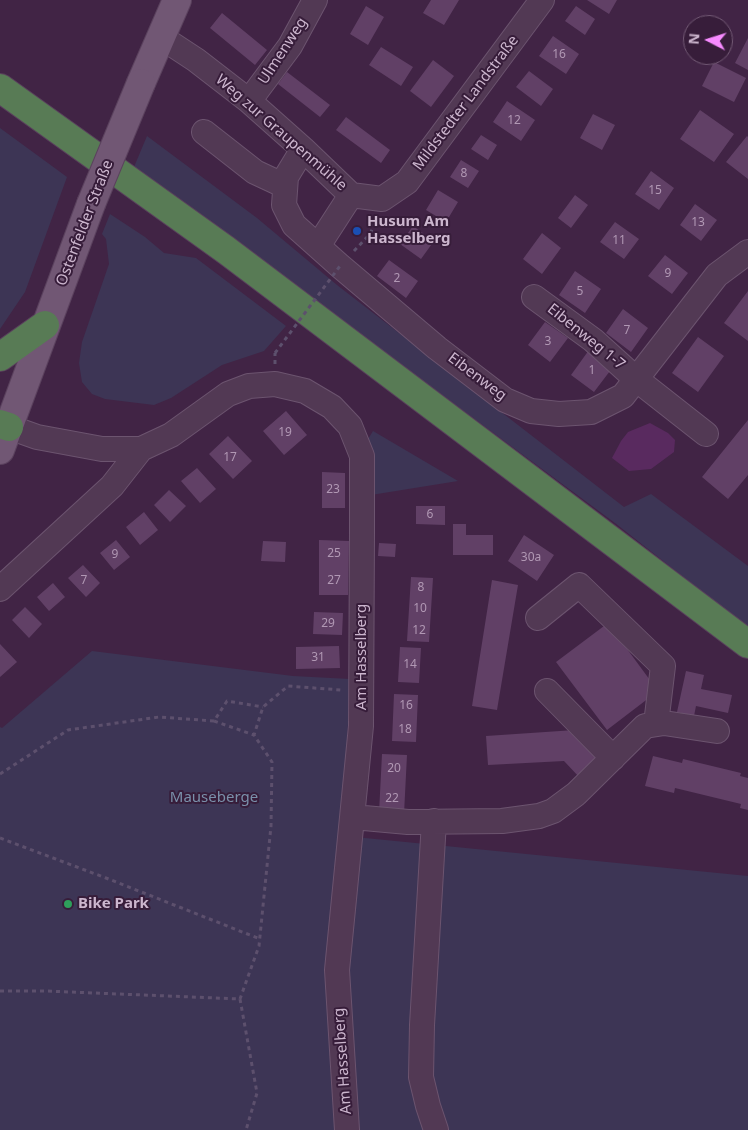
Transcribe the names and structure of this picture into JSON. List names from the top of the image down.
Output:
{
  "streets": {
    "main road": ["Ostenfelder Straße"],
    "street": [
      "Ulmenweg",
      "Mildstedter Landstraße",
      "Weg zur Graupenmühle",
      "Eibenweg 1-7",
      "Eibenweg",
      "Am Hasselberg"
    ]
  },
  "crossings": [
    ["Ulmenweg", "Weg zur Graupenmühle"],
    ["Mildstedter Landstraße", "Weg zur Graupenmühle"],
    ["Weg zur Graupenmühle", "Ostenfelder Straße"],
    ["Weg zur Graupenmühle", "Eibenweg"],
    ["Ostenfelder Straße", "Am Hasselberg"],
    ["Eibenweg 1-7", "Eibenweg"]
  ],
  "parks": ["Mauseberge"],
  "places": ["Husum Am Hasselberg", "Bike Park"],
  "house_numbers": [
    "16",
    "12",
    "8",
    "15",
    "13",
    "11",
    "9",
    "2",
    "5",
    "7",
    "3",
    "1",
    "19",
    "17",
    "23",
    "6",
    "25",
    "9",
    "30a",
    "7",
    "27",
    "8",
    "10",
    "29",
    "12",
    "31",
    "14",
    "16",
    "18",
    "20",
    "22"
  ],
  "north": "left"
}
